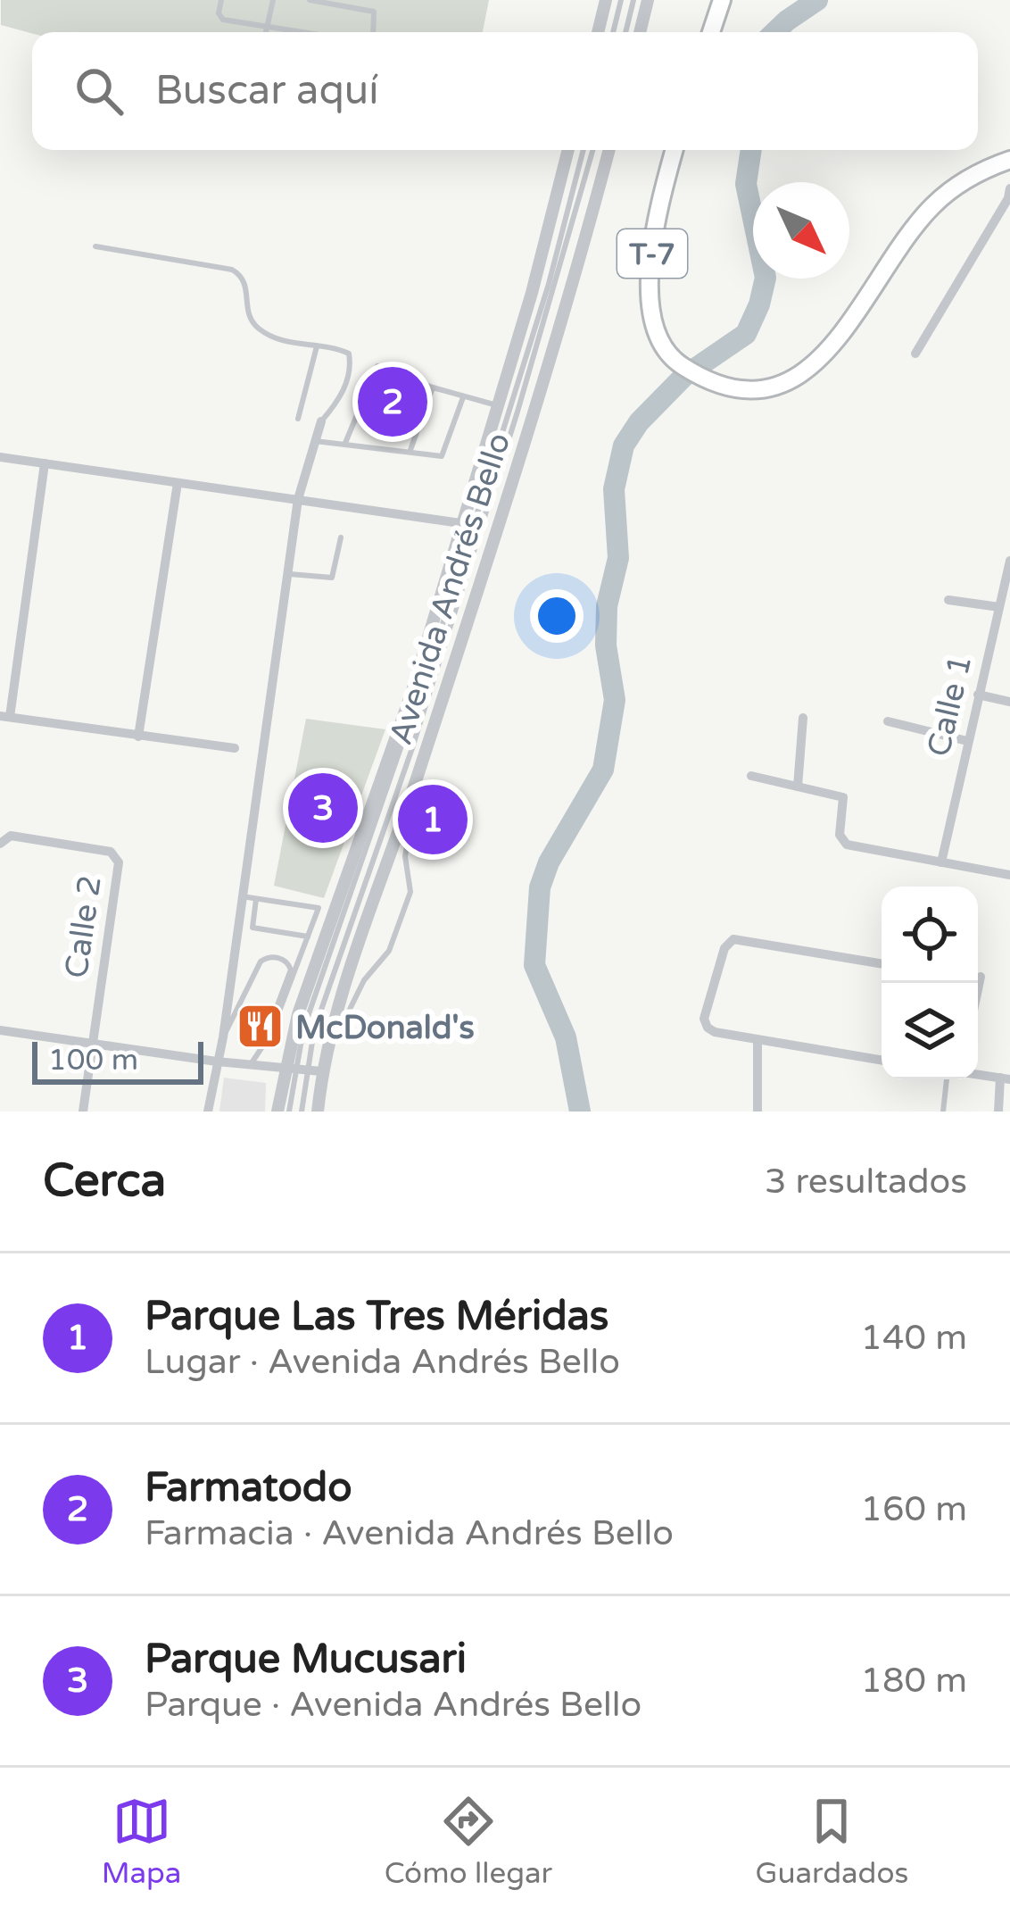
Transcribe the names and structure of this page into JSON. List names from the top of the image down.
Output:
{
  "streets": {
    "highway": ["T-7"],
    "street": ["Avenida Andrés Bello", "Calle 1", "Calle 2"]
  },
  "places": {
    "restaurant": ["McDonald's"]
  },
  "scale_bar": "100 m",
  "north": "bottom right",
  "page": {
    "search": "Buscar aquí",
    "pins": ["2", "3", "1"],
    "scale": "100 m",
    "heading": ["Cerca", "3 resultados"],
    "list": [
      {
        "mark": "1",
        "name": "Parque Las Tres Méridas",
        "note": "Lugar · Avenida Andrés Bello",
        "value": "140 m"
      },
      {
        "mark": "2",
        "name": "Farmatodo",
        "note": "Farmacia · Avenida Andrés Bello",
        "value": "160 m"
      },
      {
        "mark": "3",
        "name": "Parque Mucusari",
        "note": "Parque · Avenida Andrés Bello",
        "value": "180 m"
      }
    ],
    "nav": ["Mapa", "Cómo llegar", "Guardados"]
  }
}
